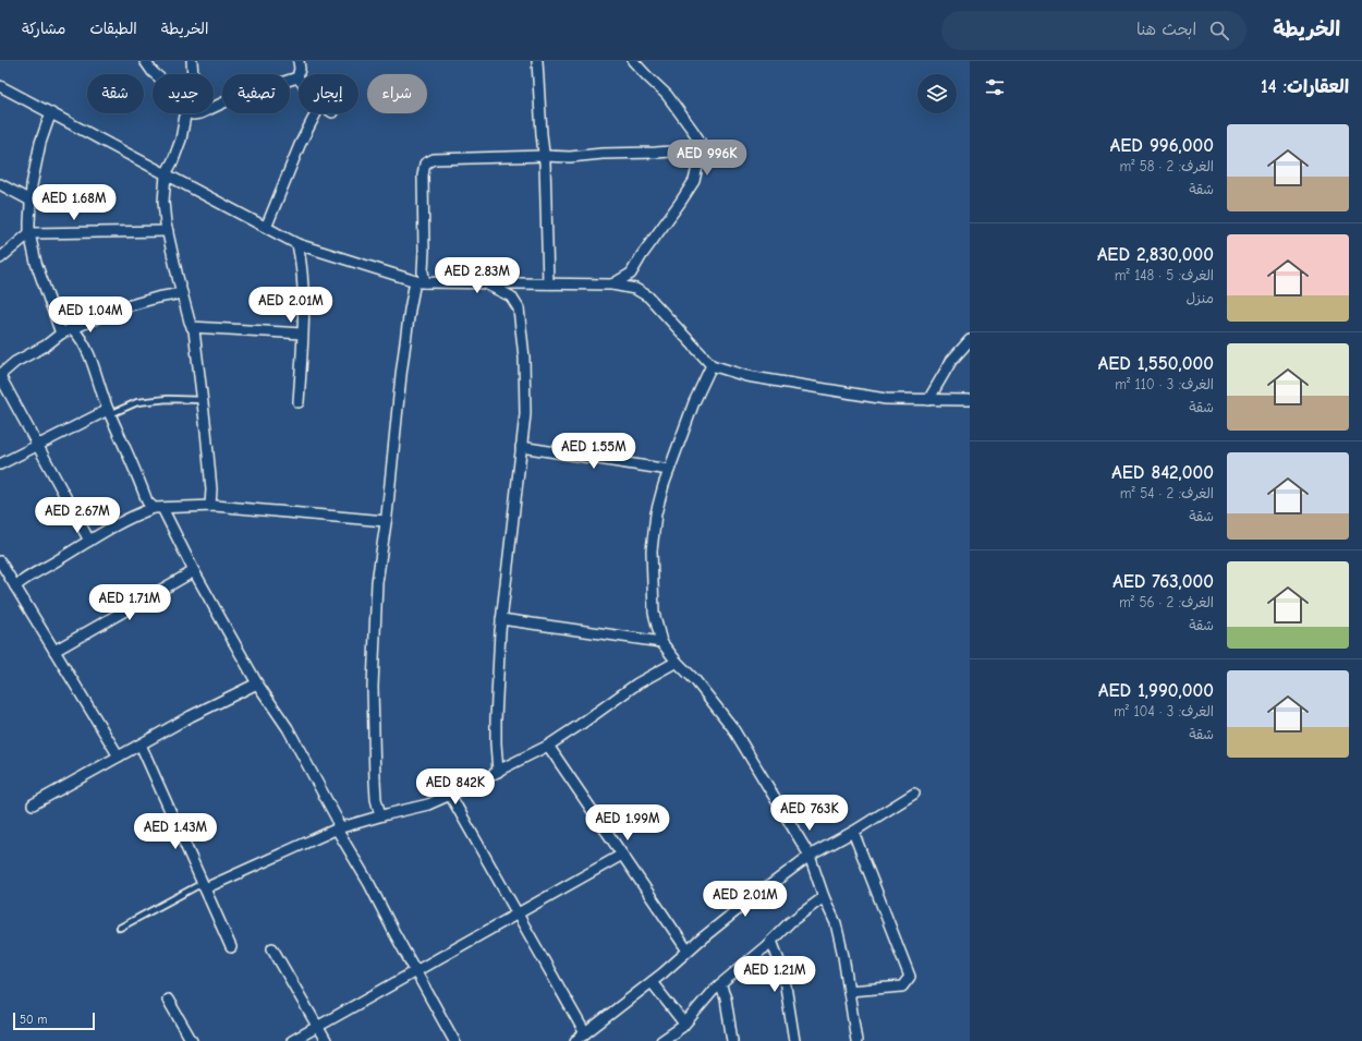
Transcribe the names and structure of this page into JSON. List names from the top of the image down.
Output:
{
  "scale_bar": "50 m",
  "page": {
    "header": "الخريطة",
    "search": "ابحث هنا",
    "nav": ["الخريطة", "الطبقات", "مشاركة"],
    "heading": "العقارات: 14",
    "chip": [
      "شراء",
      "إيجار",
      "تصفية",
      "جديد",
      "شقة"
    ],
    "list": [
      {
        "name": "AED 996,000",
        "note": "الغرف: 2 · 58 m² · شقة"
      },
      {
        "name": "AED 2,830,000",
        "note": "الغرف: 5 · 148 m² · منزل"
      },
      {
        "name": "AED 1,550,000",
        "note": "الغرف: 3 · 110 m² · شقة"
      },
      {
        "name": "AED 842,000",
        "note": "الغرف: 2 · 54 m² · شقة"
      },
      {
        "name": "AED 763,000",
        "note": "الغرف: 2 · 56 m² · شقة"
      },
      {
        "name": "AED 1,990,000",
        "note": "الغرف: 3 · 104 m² · شقة"
      }
    ],
    "price": [
      "AED 996K",
      "AED 1.68M",
      "AED 2.83M",
      "AED 2.01M",
      "AED 1.04M",
      "AED 1.55M",
      "AED 2.67M",
      "AED 1.71M",
      "AED 842K",
      "AED 763K",
      "AED 1.99M",
      "AED 1.43M",
      "AED 2.01M",
      "AED 1.21M"
    ],
    "scale": "50 m"
  }
}
